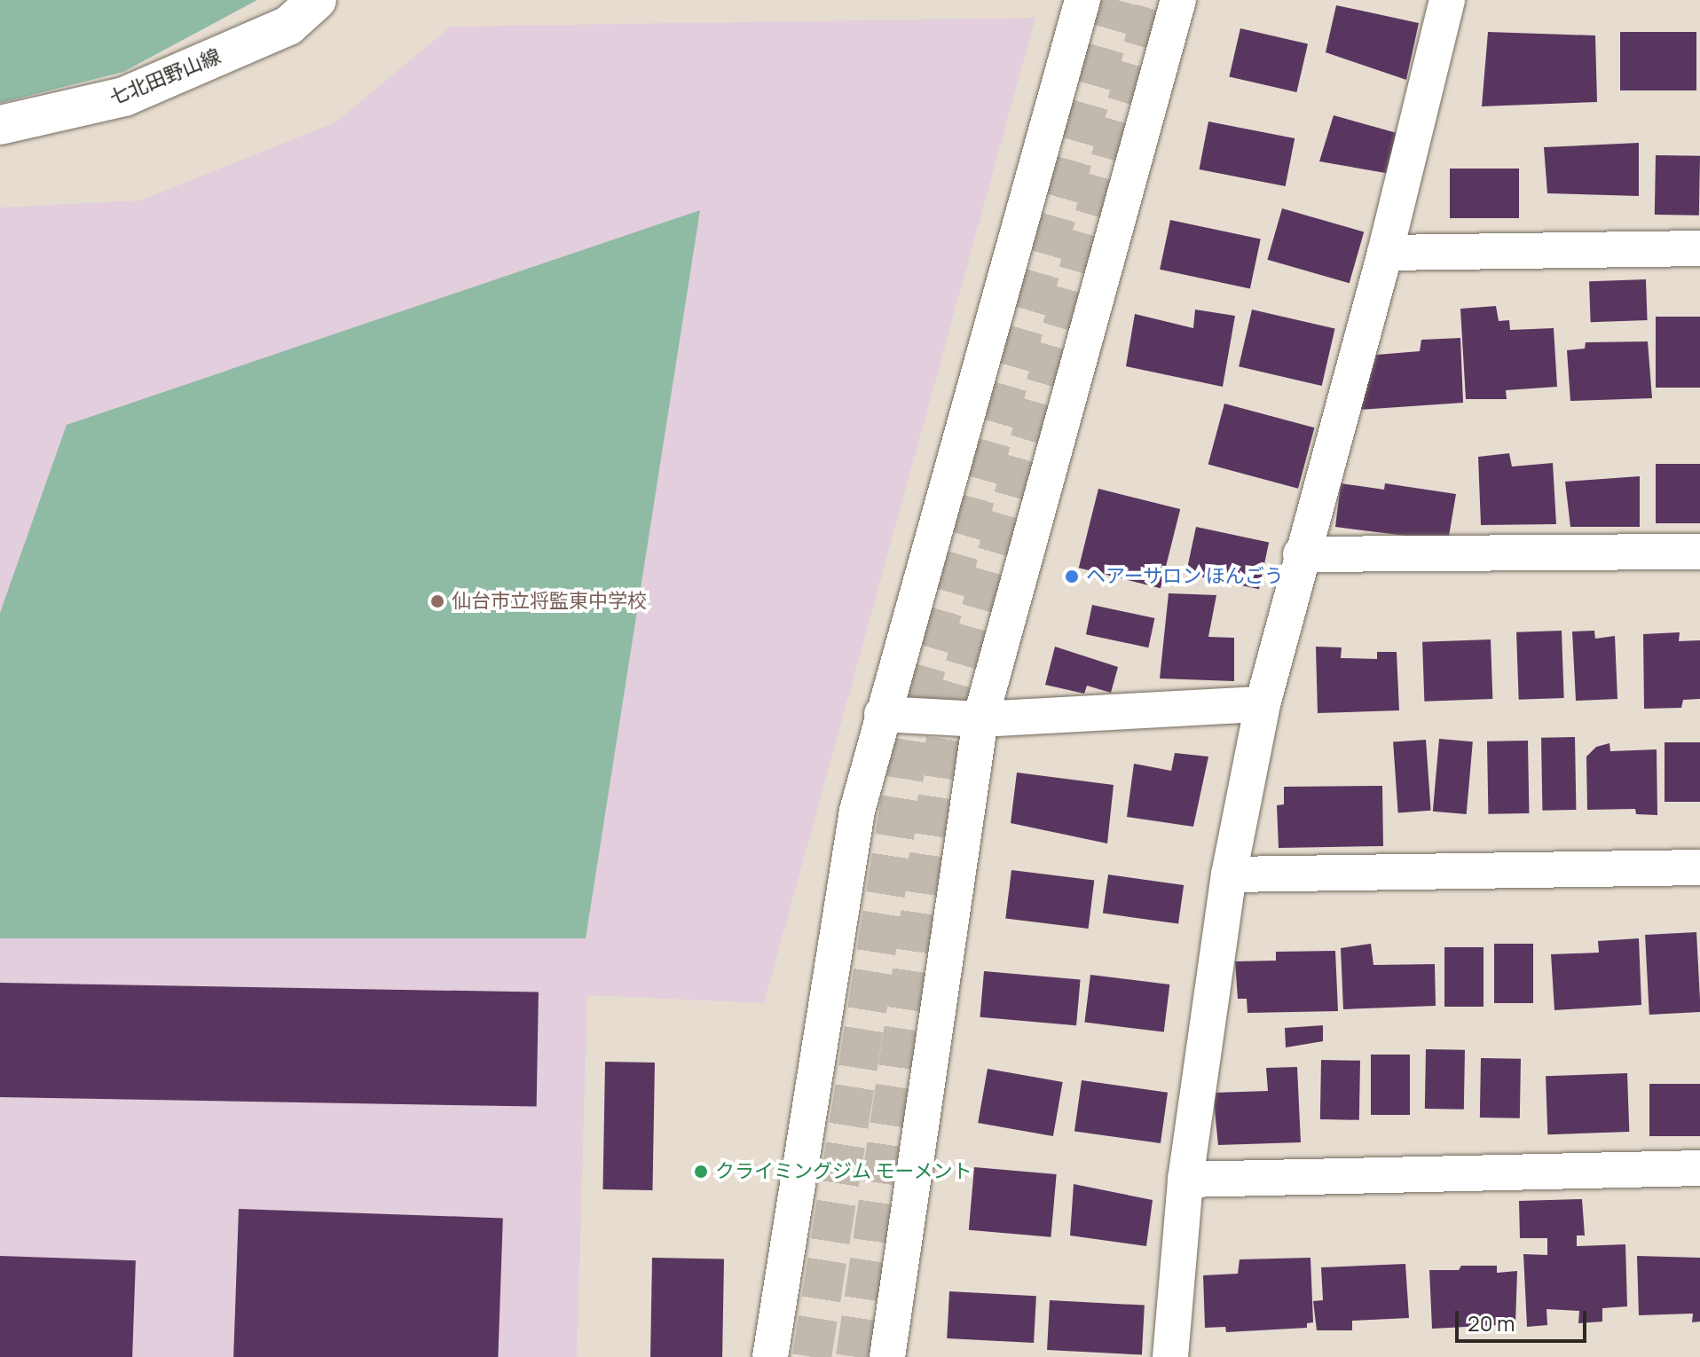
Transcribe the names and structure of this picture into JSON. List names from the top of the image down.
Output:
{
  "streets": {
    "street": ["七北田野山線"]
  },
  "places": ["ヘアーサロン ほんごう", "仙台市立将監東中学校", "クライミングジム モーメント"],
  "scale_bar": "20 m"
}
